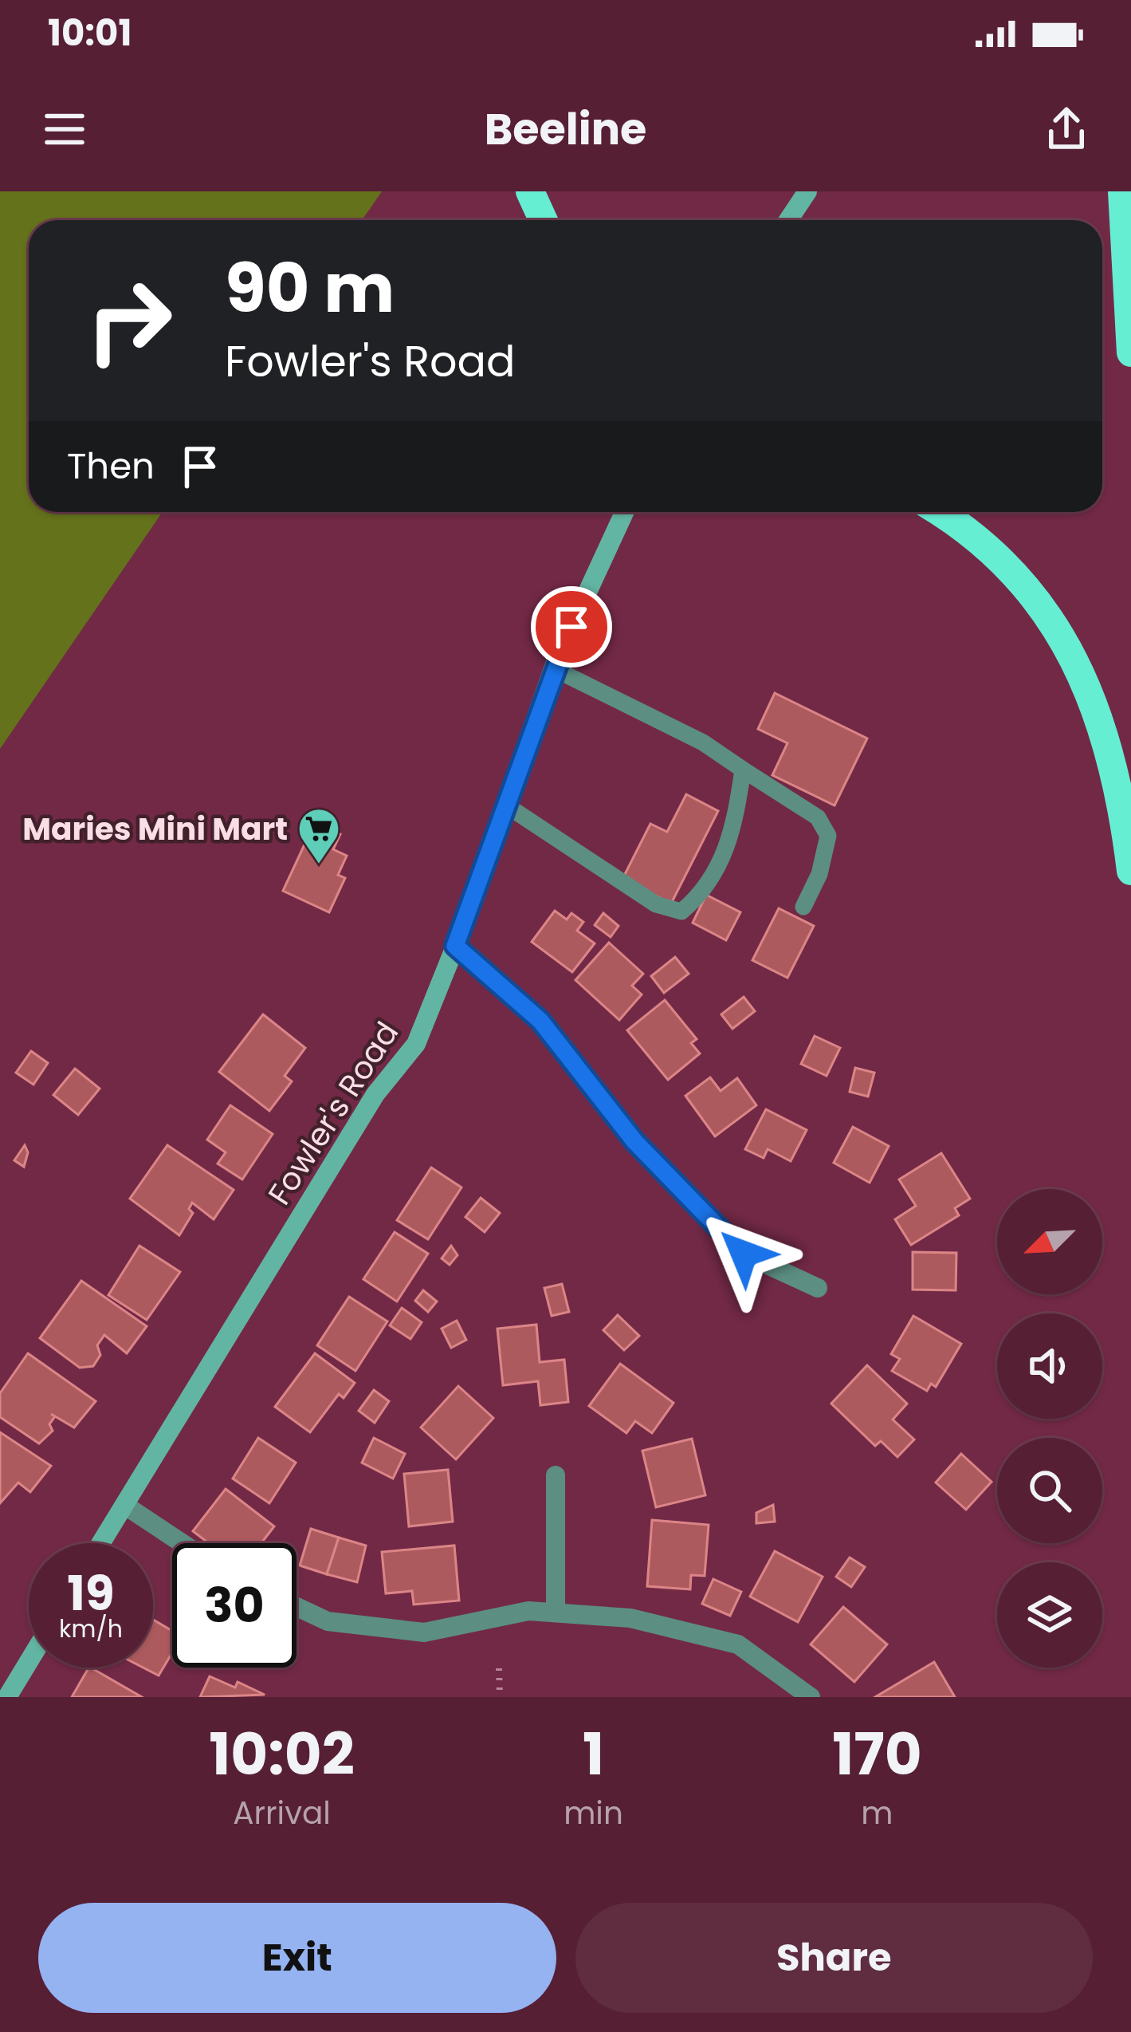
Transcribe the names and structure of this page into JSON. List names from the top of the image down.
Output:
{
  "streets": {
    "street": ["Fowler's Road"]
  },
  "places": {
    "supermarket": ["Maries Mini Mart"]
  },
  "north": "bottom left",
  "page": {
    "status": "10:01",
    "header": "Beeline",
    "turn": ["90 m", "Fowler's Road"],
    "then": "Then",
    "speed": "19 km/h",
    "limit": "30",
    "eta": [
      "10:02",
      "Arrival",
      "1",
      "min",
      "170",
      "m"
    ],
    "buttons": ["Exit", "Share"]
  }
}
